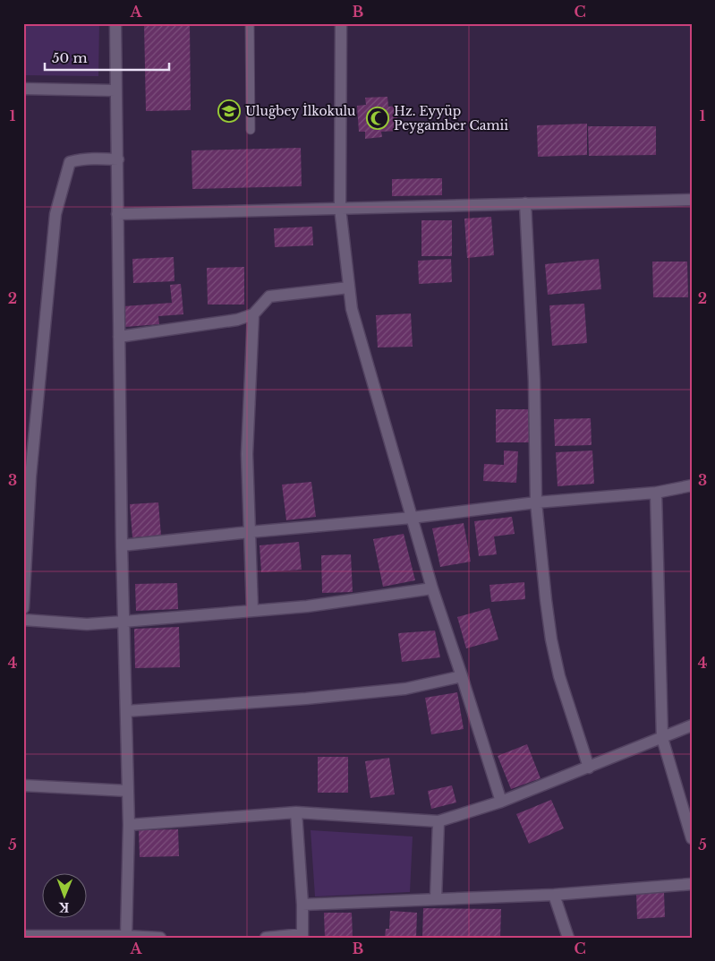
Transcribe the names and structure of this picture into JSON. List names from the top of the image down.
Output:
{
  "places": {
    "school or university": ["Uluğbey İlkokulu"],
    "mosque": ["Hz. Eyyüp Peygamber Camii"]
  },
  "scale_bar": "50 m",
  "north": "bottom",
  "grid": {
    "columns": ["A", "B", "C"],
    "rows": [
      "1",
      "2",
      "3",
      "4",
      "5"
    ]
  }
}
